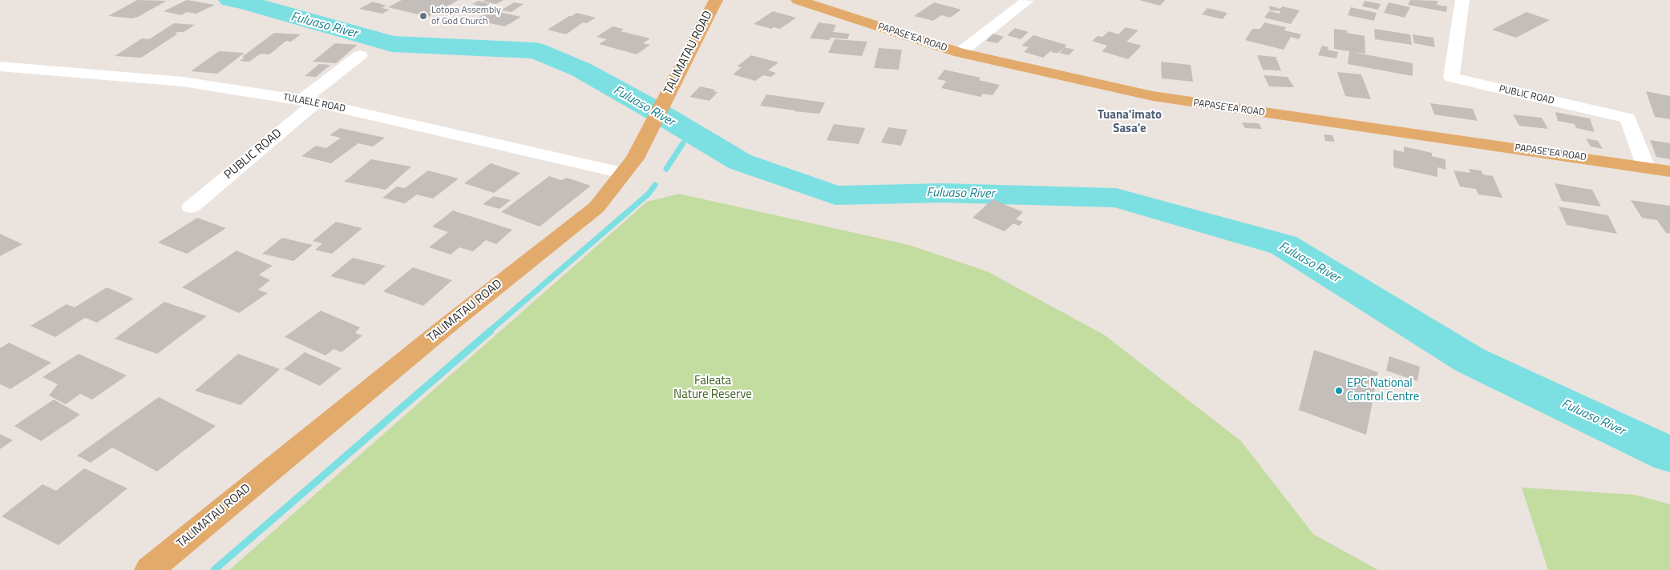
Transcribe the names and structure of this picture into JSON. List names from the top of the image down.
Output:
{
  "streets": {
    "main road": ["PAPASE'EA ROAD", "TALIMATAU ROAD"],
    "street": ["PUBLIC ROAD", "TULAELE ROAD"]
  },
  "crossings": [
    ["PAPASE'EA ROAD", "PUBLIC ROAD"],
    ["TALIMATAU ROAD", "TULAELE ROAD"],
    ["PUBLIC ROAD", "TULAELE ROAD"]
  ],
  "districts": ["Tuana'imato Sasa'e"],
  "water": ["Fuluaso River"],
  "parks": ["Faleata Nature Reserve"],
  "places": ["Lotopa Assembly of God Church", "EPC National Control Centre"]
}
